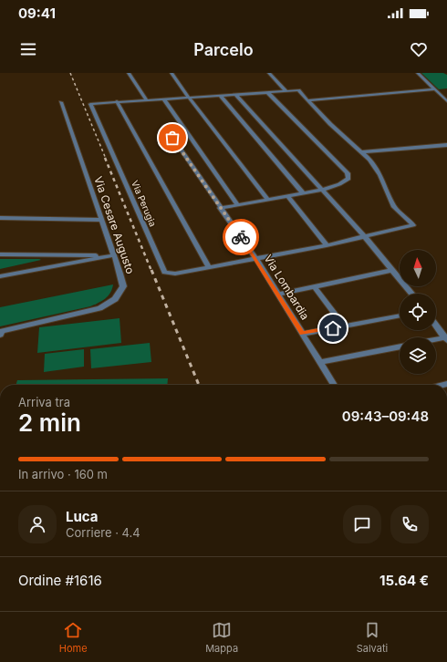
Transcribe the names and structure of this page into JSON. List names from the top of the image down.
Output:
{
  "streets": {
    "street": ["Via Perugia", "Via Cesare Augusto", "Via Lombardia"]
  },
  "crossings": [
    ["Via Perugia", "Via Lombardia"]
  ],
  "north": "top",
  "page": {
    "status": "09:41",
    "header": "Parcelo",
    "heading": ["2 min", "Arriva tra", "09:43–09:48"],
    "panel": [
      "Luca",
      "Corriere · 4.4",
      "Ordine #1616",
      "15.64 €"
    ],
    "bar": "In arrivo · 160 m",
    "tabs": ["Home", "Mappa", "Salvati"]
  }
}
